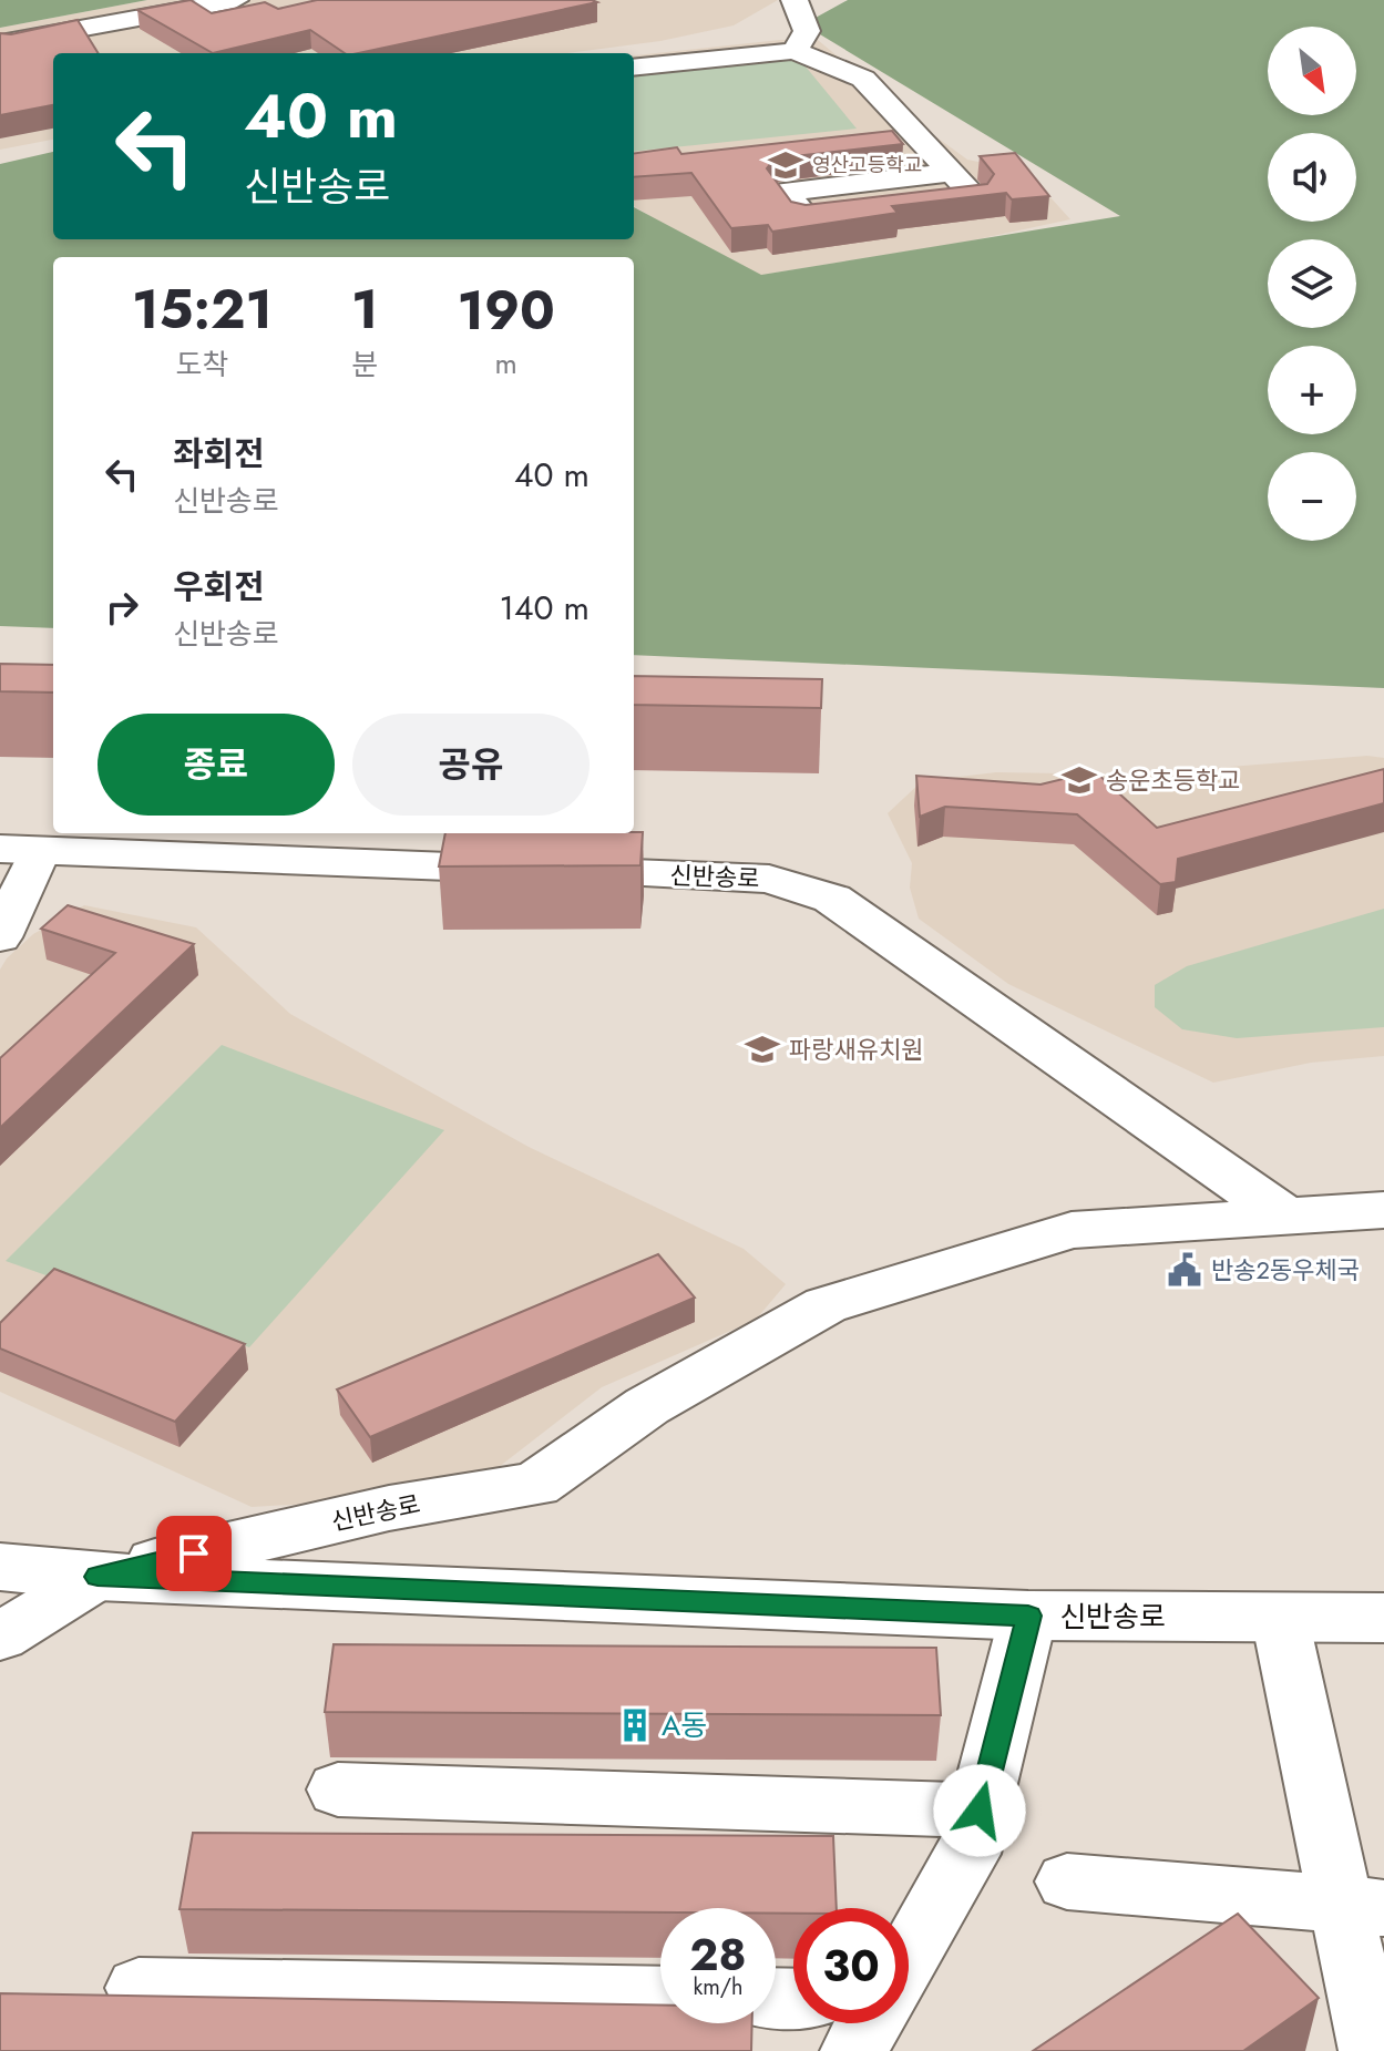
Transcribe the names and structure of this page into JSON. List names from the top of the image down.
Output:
{
  "streets": {
    "main road": ["신반송로"]
  },
  "places": {
    "school or university": ["영산고등학교", "송운초등학교", "파랑새유치원"],
    "public building": ["반송2동우체국"],
    "building": ["A동"]
  },
  "north": "bottom right",
  "page": {
    "map_buttons": ["+", "−"],
    "turn": ["40 m", "신반송로"],
    "eta": [
      "15:21",
      "도착",
      "1",
      "분",
      "190",
      "m"
    ],
    "list": [
      {
        "name": "좌회전",
        "note": "신반송로",
        "value": "40 m"
      },
      {
        "name": "우회전",
        "note": "신반송로",
        "value": "140 m"
      }
    ],
    "buttons": ["종료", "공유"],
    "speed": "28 km/h",
    "limit": "30"
  }
}
